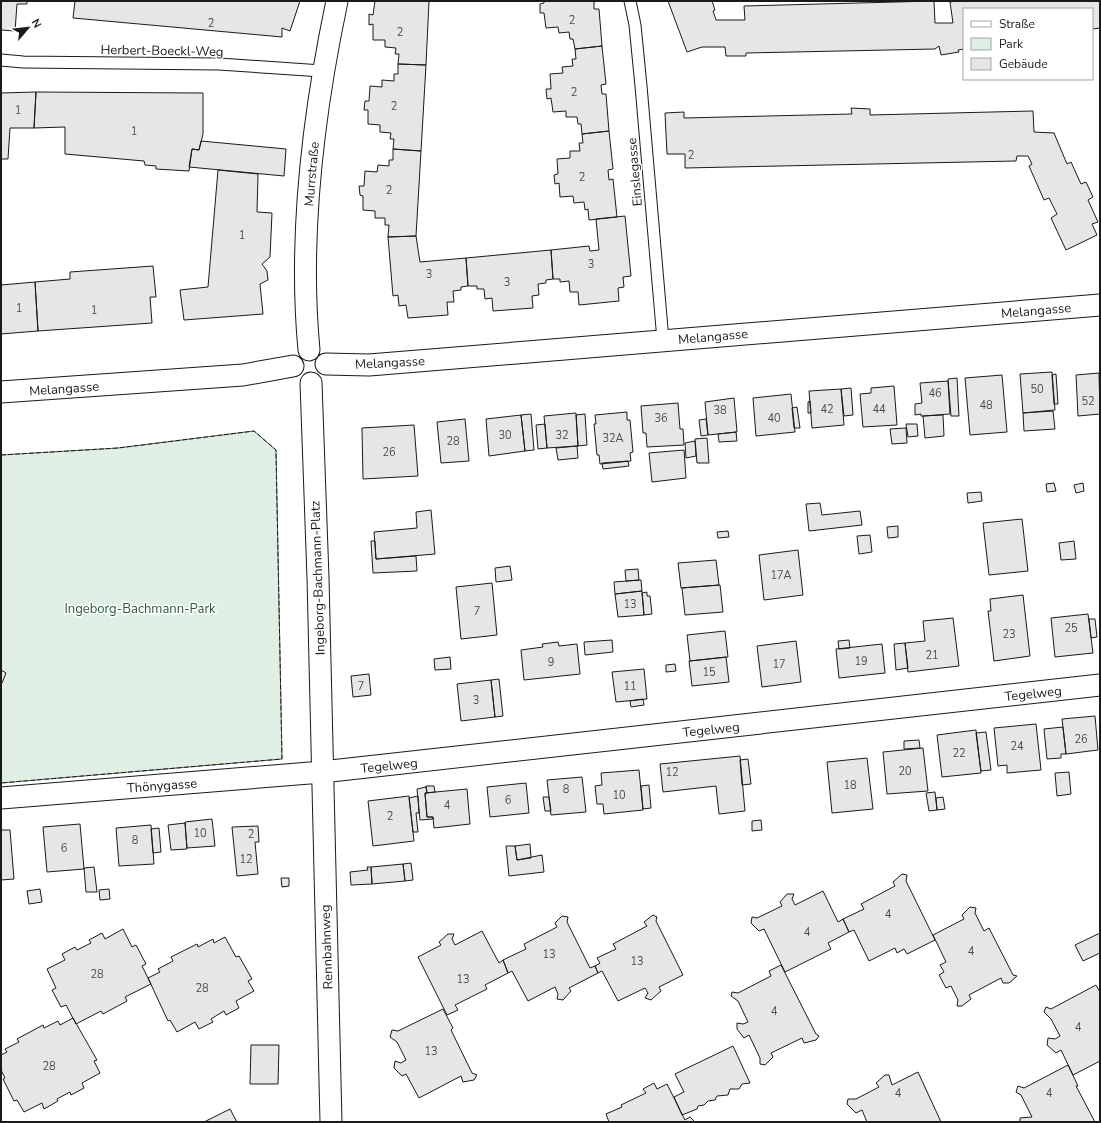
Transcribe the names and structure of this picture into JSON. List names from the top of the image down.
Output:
{
  "streets": {
    "street": [
      "Murrstraße",
      "Melangasse",
      "Ingeborg-Bachmann-Platz",
      "Tegelweg",
      "Thönygasse",
      "Rennbahnweg"
    ],
    "lane": ["Herbert-Boeckl-Weg", "Einslegasse"]
  },
  "crossings": [
    ["Herbert-Boeckl-Weg", "Murrstraße"],
    ["Einslegasse", "Melangasse"],
    ["Murrstraße", "Melangasse"],
    ["Murrstraße", "Ingeborg-Bachmann-Platz"],
    ["Melangasse", "Ingeborg-Bachmann-Platz"],
    ["Ingeborg-Bachmann-Platz", "Tegelweg"],
    ["Ingeborg-Bachmann-Platz", "Thönygasse"],
    ["Ingeborg-Bachmann-Platz", "Rennbahnweg"],
    ["Tegelweg", "Thönygasse"],
    ["Tegelweg", "Rennbahnweg"],
    ["Thönygasse", "Rennbahnweg"]
  ],
  "parks": ["Ingeborg-Bachmann-Park"],
  "house_numbers": [
    "2",
    "2",
    "2",
    "2",
    "2",
    "1",
    "1",
    "2",
    "2",
    "2",
    "1",
    "3",
    "3",
    "3",
    "1",
    "1",
    "50",
    "46",
    "52",
    "48",
    "42",
    "44",
    "38",
    "36",
    "40",
    "30",
    "32",
    "32A",
    "28",
    "26",
    "17A",
    "13",
    "7",
    "25",
    "23",
    "21",
    "19",
    "9",
    "17",
    "15",
    "7",
    "11",
    "3",
    "26",
    "24",
    "22",
    "20",
    "12",
    "18",
    "8",
    "10",
    "6",
    "4",
    "2",
    "10",
    "2",
    "8",
    "6",
    "12",
    "4",
    "4",
    "4",
    "13",
    "13",
    "28",
    "13",
    "28",
    "4",
    "4",
    "13",
    "28",
    "4",
    "4"
  ],
  "legend": ["Straße", "Park", "Gebäude"],
  "north": "top right"
}
